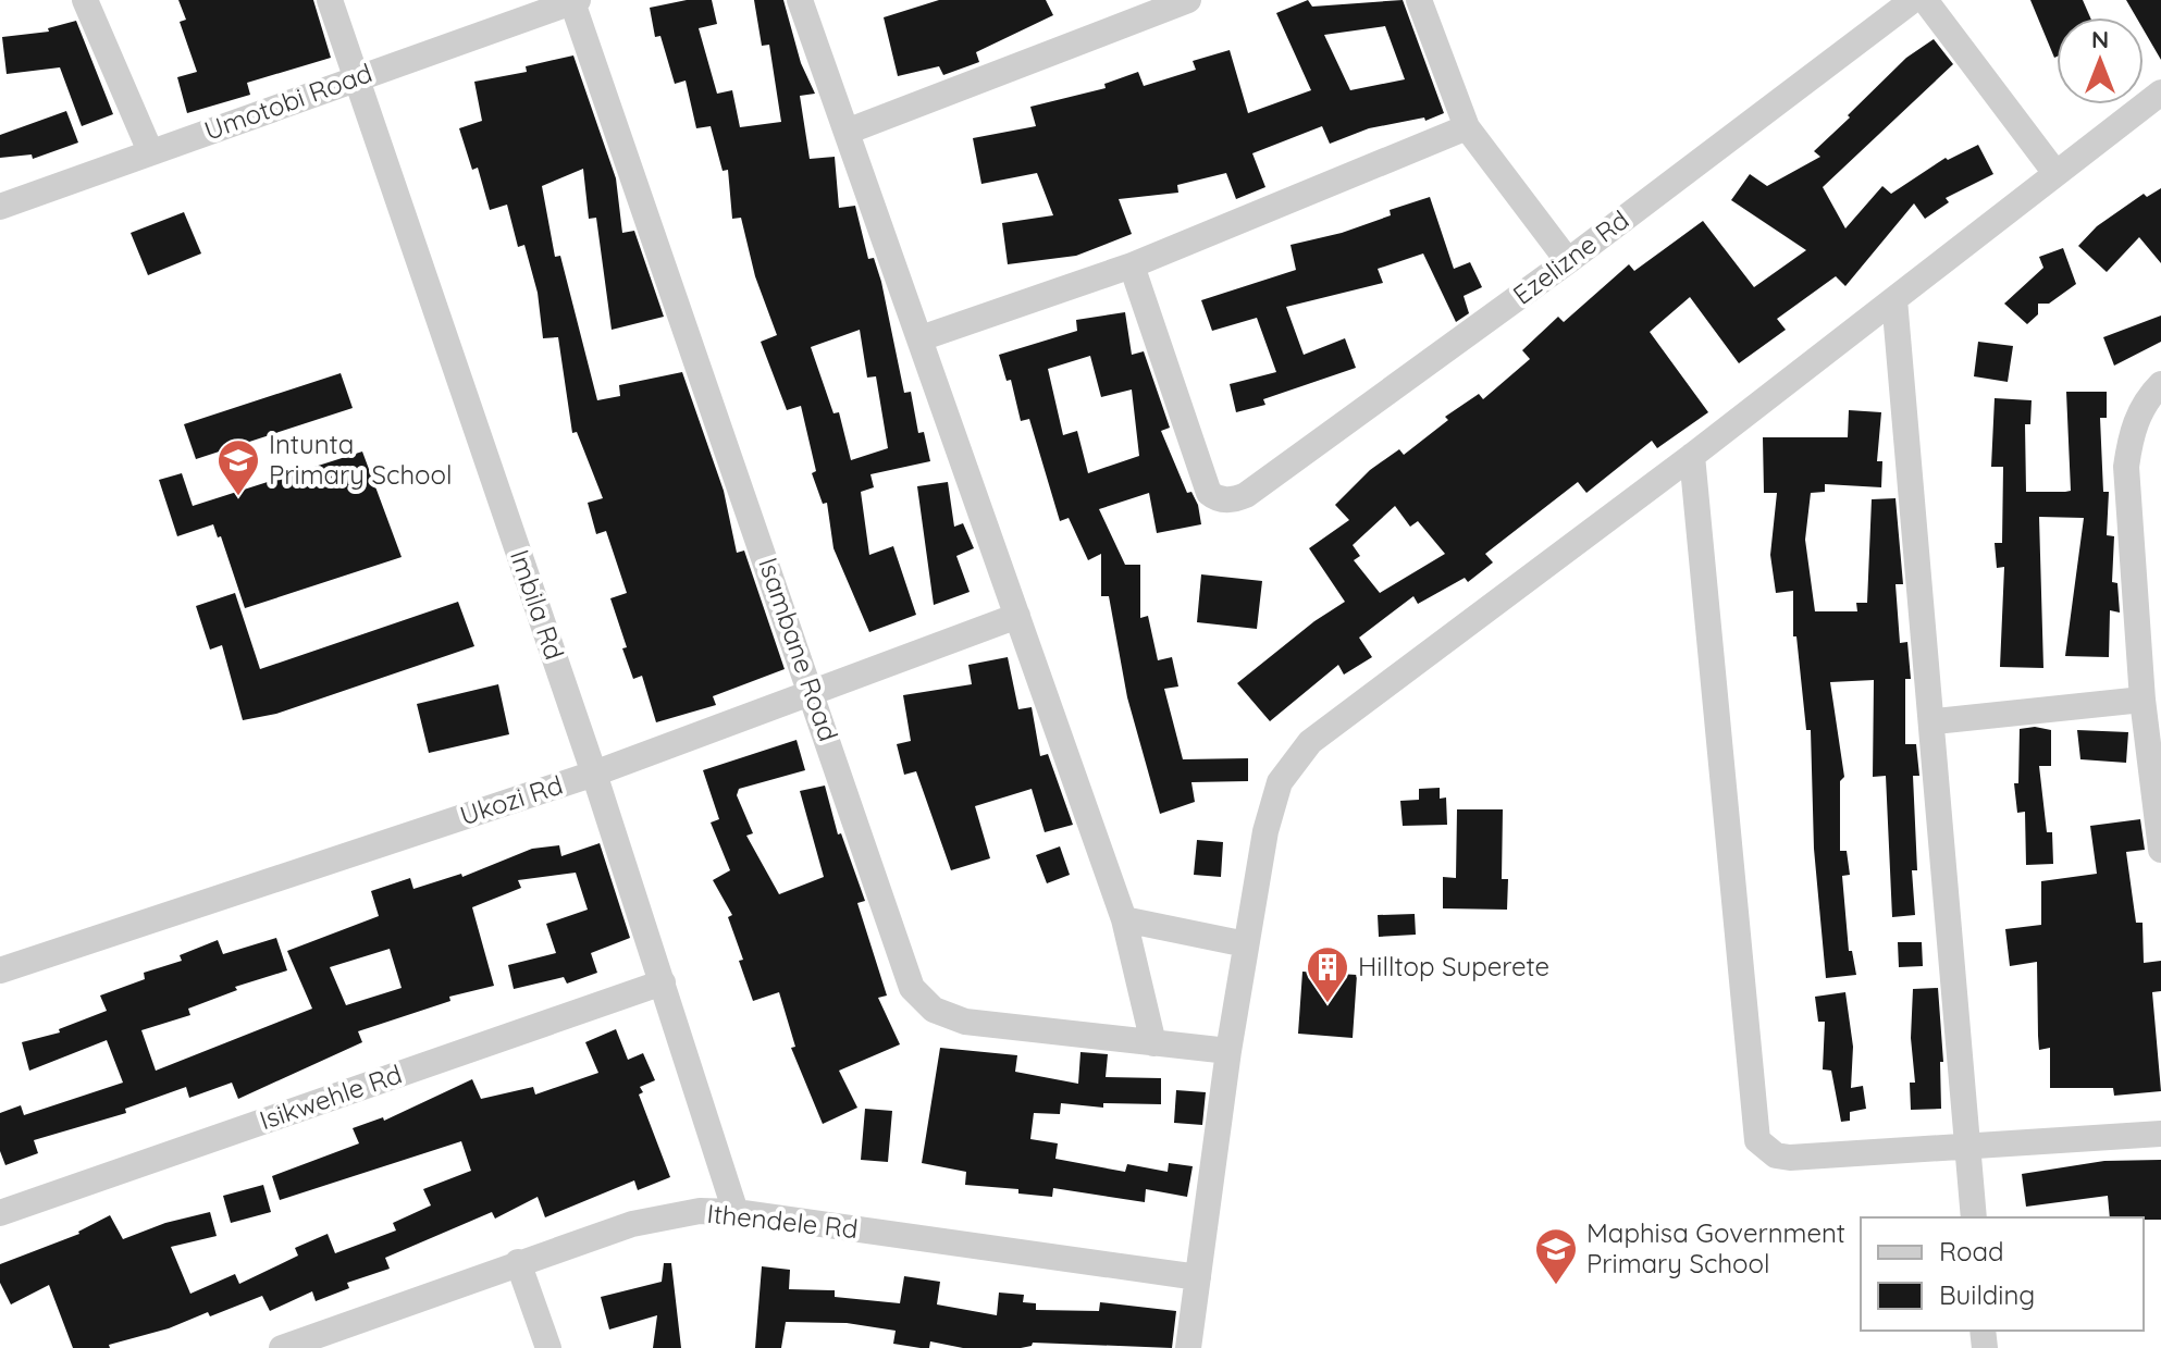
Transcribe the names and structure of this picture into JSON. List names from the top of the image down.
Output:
{
  "streets": {
    "street": [
      "Umotobi Road",
      "Ezelizne Rd",
      "Imbila Rd",
      "Isambane Road",
      "Ukozi Rd",
      "Isikwehle Rd",
      "Ithendele Rd"
    ]
  },
  "crossings": [
    ["Umotobi Road", "Imbila Rd"],
    ["Umotobi Road", "Isambane Road"],
    ["Imbila Rd", "Ukozi Rd"],
    ["Imbila Rd", "Isikwehle Rd"],
    ["Imbila Rd", "Ithendele Rd"],
    ["Isambane Road", "Ukozi Rd"]
  ],
  "places": {
    "school or university": ["Intunta Primary School", "Maphisa Government Primary School"],
    "building": ["Hilltop Superete"]
  },
  "legend": ["Road", "Building"],
  "north": "top"
}
